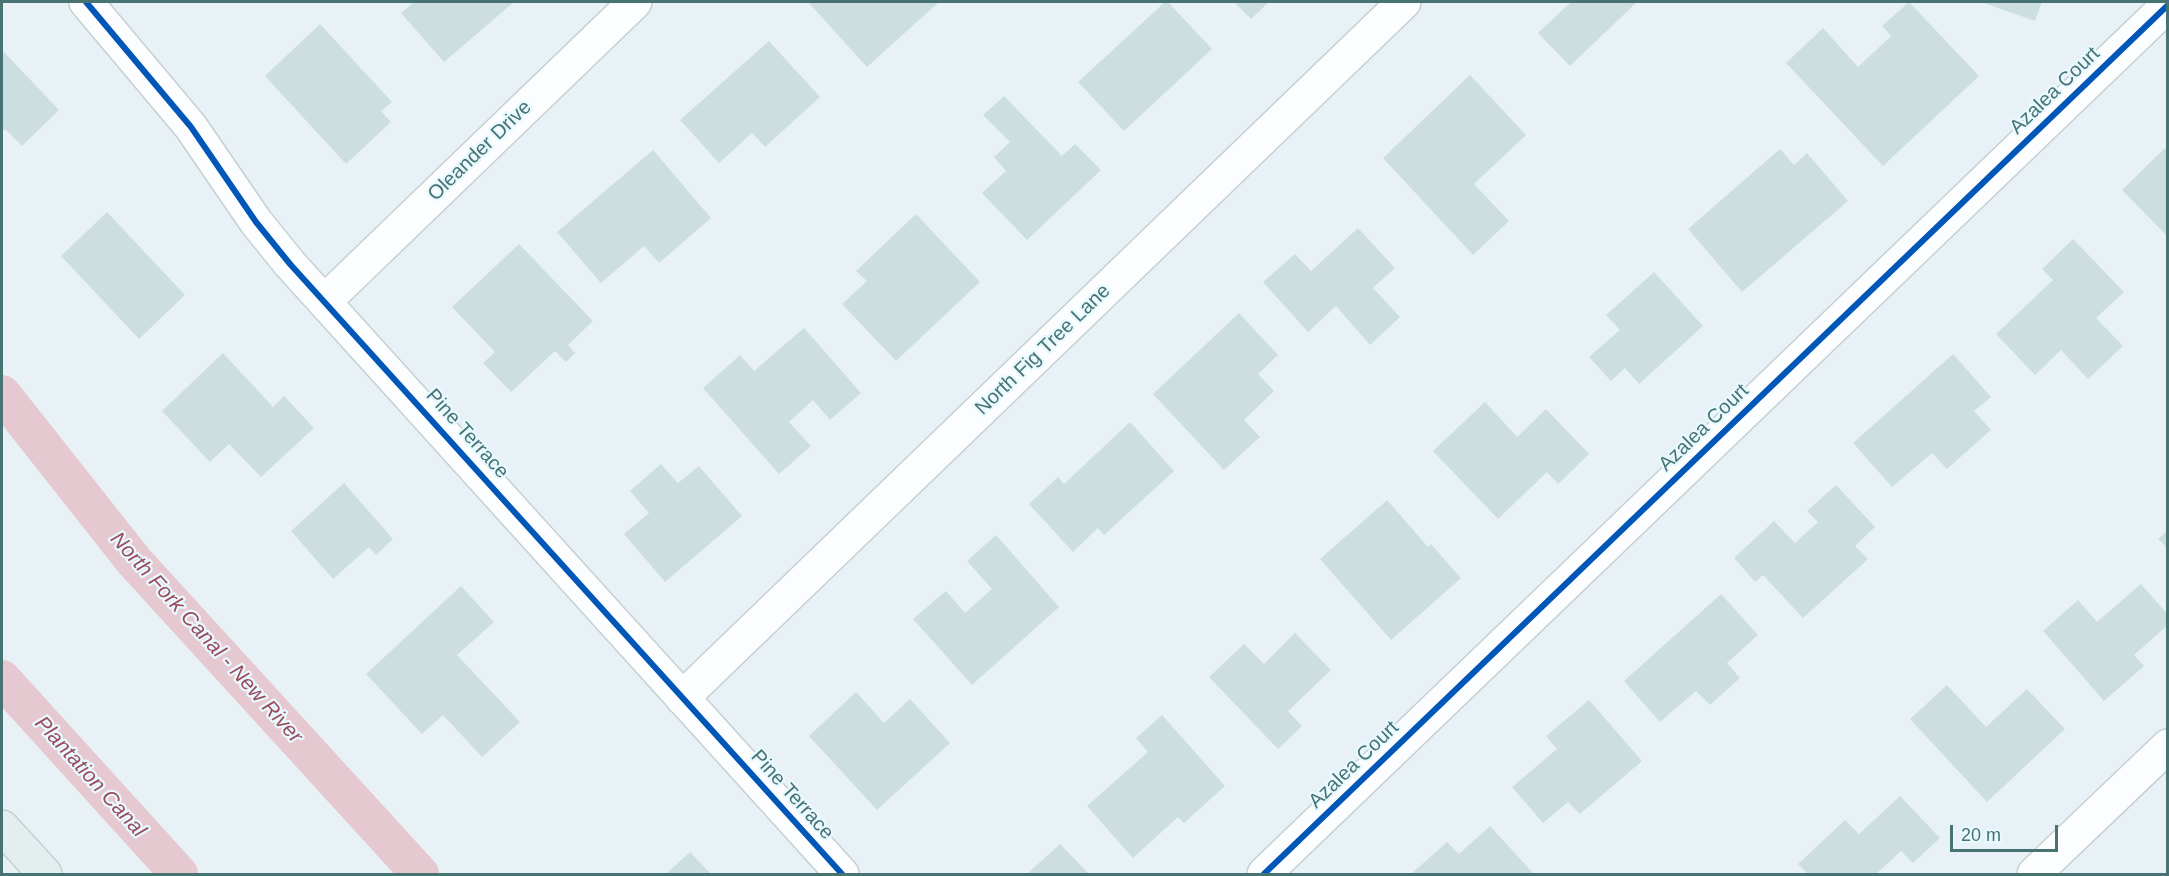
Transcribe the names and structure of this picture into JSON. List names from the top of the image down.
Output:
{
  "streets": {
    "street": [
      "Azalea Court",
      "Oleander Drive",
      "North Fig Tree Lane",
      "Pine Terrace"
    ]
  },
  "crossings": [
    ["Oleander Drive", "Pine Terrace"],
    ["North Fig Tree Lane", "Pine Terrace"]
  ],
  "water": ["North Fork Canal - New River", "Plantation Canal"],
  "scale_bar": "20 m"
}
